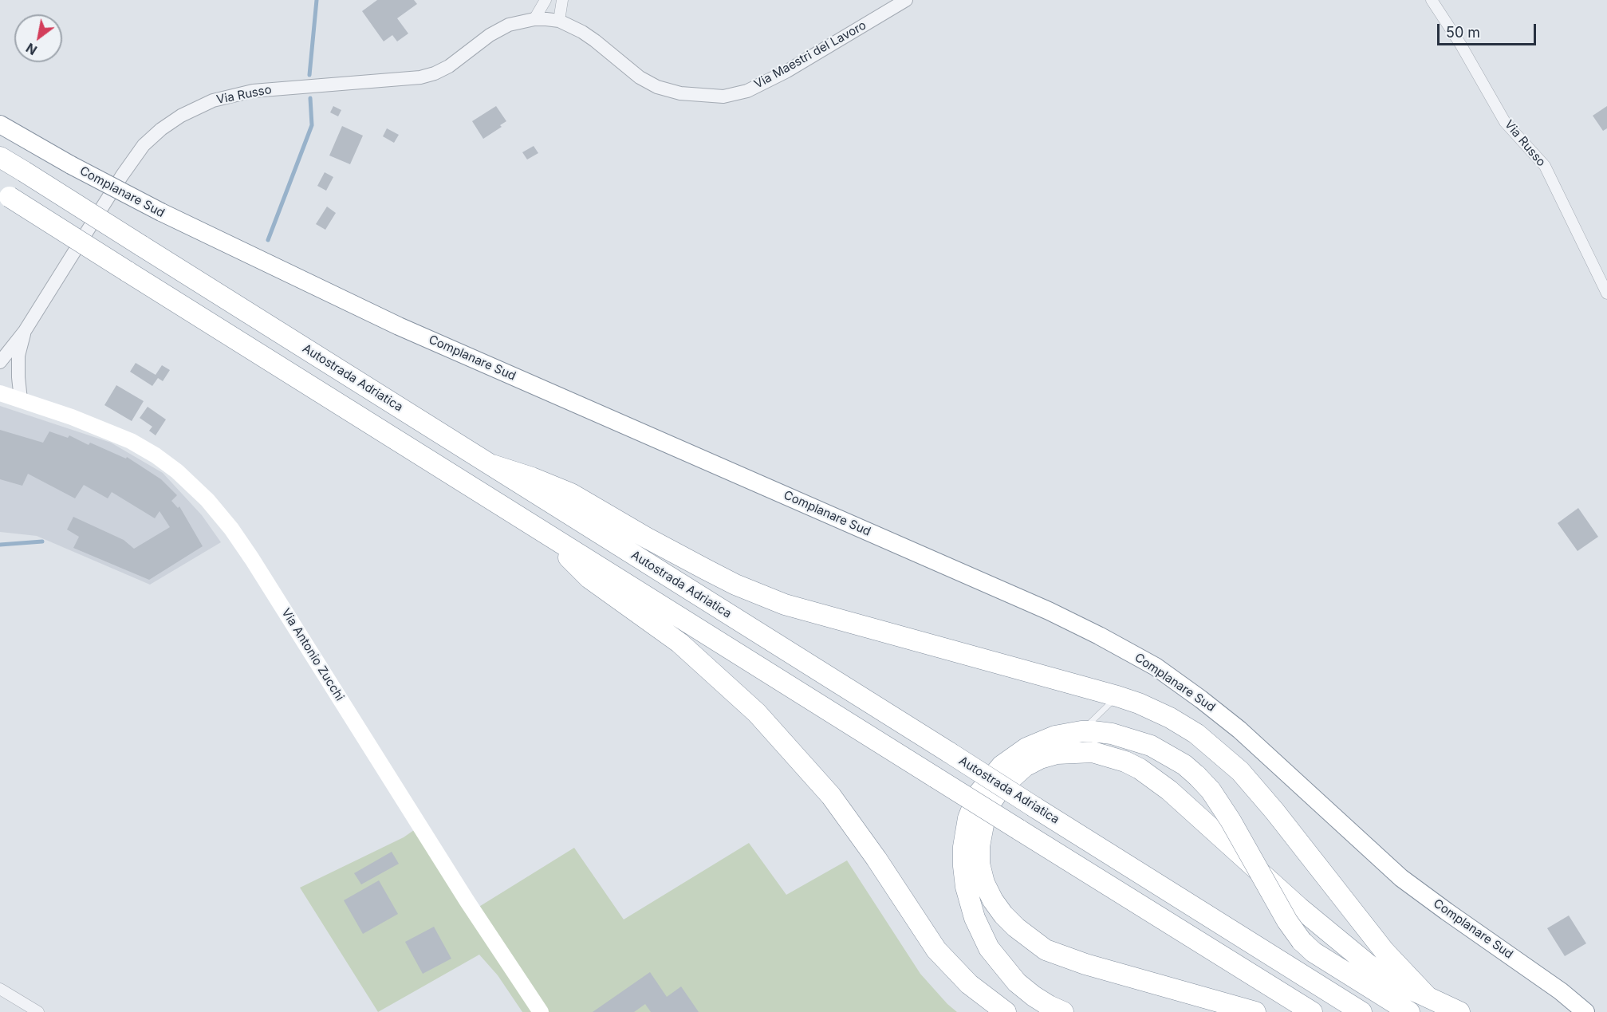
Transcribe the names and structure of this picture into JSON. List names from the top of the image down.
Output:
{
  "streets": {
    "highway": ["Complanare Sud", "Autostrada Adriatica"],
    "main road": ["Via Antonio Zucchi"],
    "street": ["Via Maestri del Lavoro", "Via Russo"]
  },
  "crossings": [
    ["Via Maestri del Lavoro", "Via Russo"],
    ["Via Russo", "Via Antonio Zucchi"]
  ],
  "scale_bar": "50 m",
  "north": "bottom left"
}
